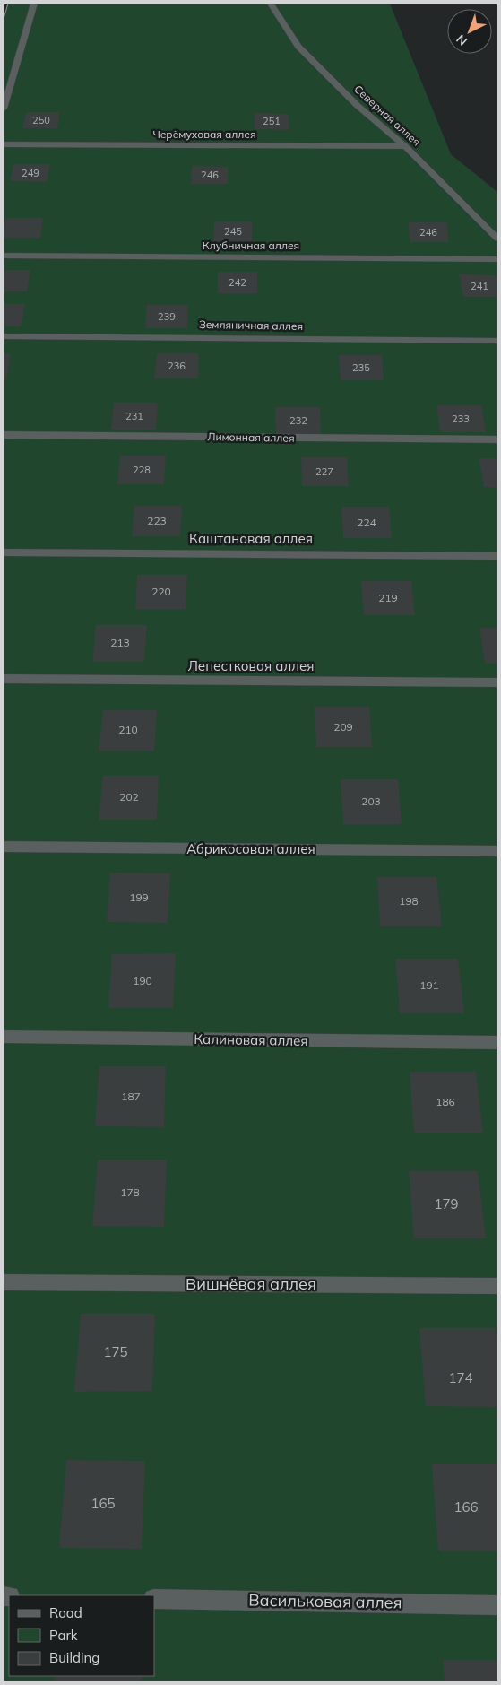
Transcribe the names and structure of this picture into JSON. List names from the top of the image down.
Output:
{
  "streets": {
    "street": [
      "Северная аллея",
      "Черёмуховая аллея",
      "Клубничная аллея",
      "Земляничная аллея",
      "Лимонная аллея",
      "Каштановая аллея",
      "Лепестковая аллея",
      "Абрикосовая аллея",
      "Калиновая аллея",
      "Вишнёвая аллея",
      "Васильковая аллея"
    ]
  },
  "crossings": [
    ["Северная аллея", "Черёмуховая аллея"]
  ],
  "house_numbers": [
    "250",
    "251",
    "249",
    "246",
    "245",
    "246",
    "242",
    "241",
    "239",
    "236",
    "235",
    "231",
    "233",
    "232",
    "228",
    "227",
    "223",
    "224",
    "220",
    "219",
    "213",
    "209",
    "210",
    "202",
    "203",
    "199",
    "198",
    "190",
    "191",
    "187",
    "186",
    "178",
    "179",
    "175",
    "174",
    "165",
    "166"
  ],
  "legend": ["Road", "Park", "Building"],
  "north": "bottom left"
}
